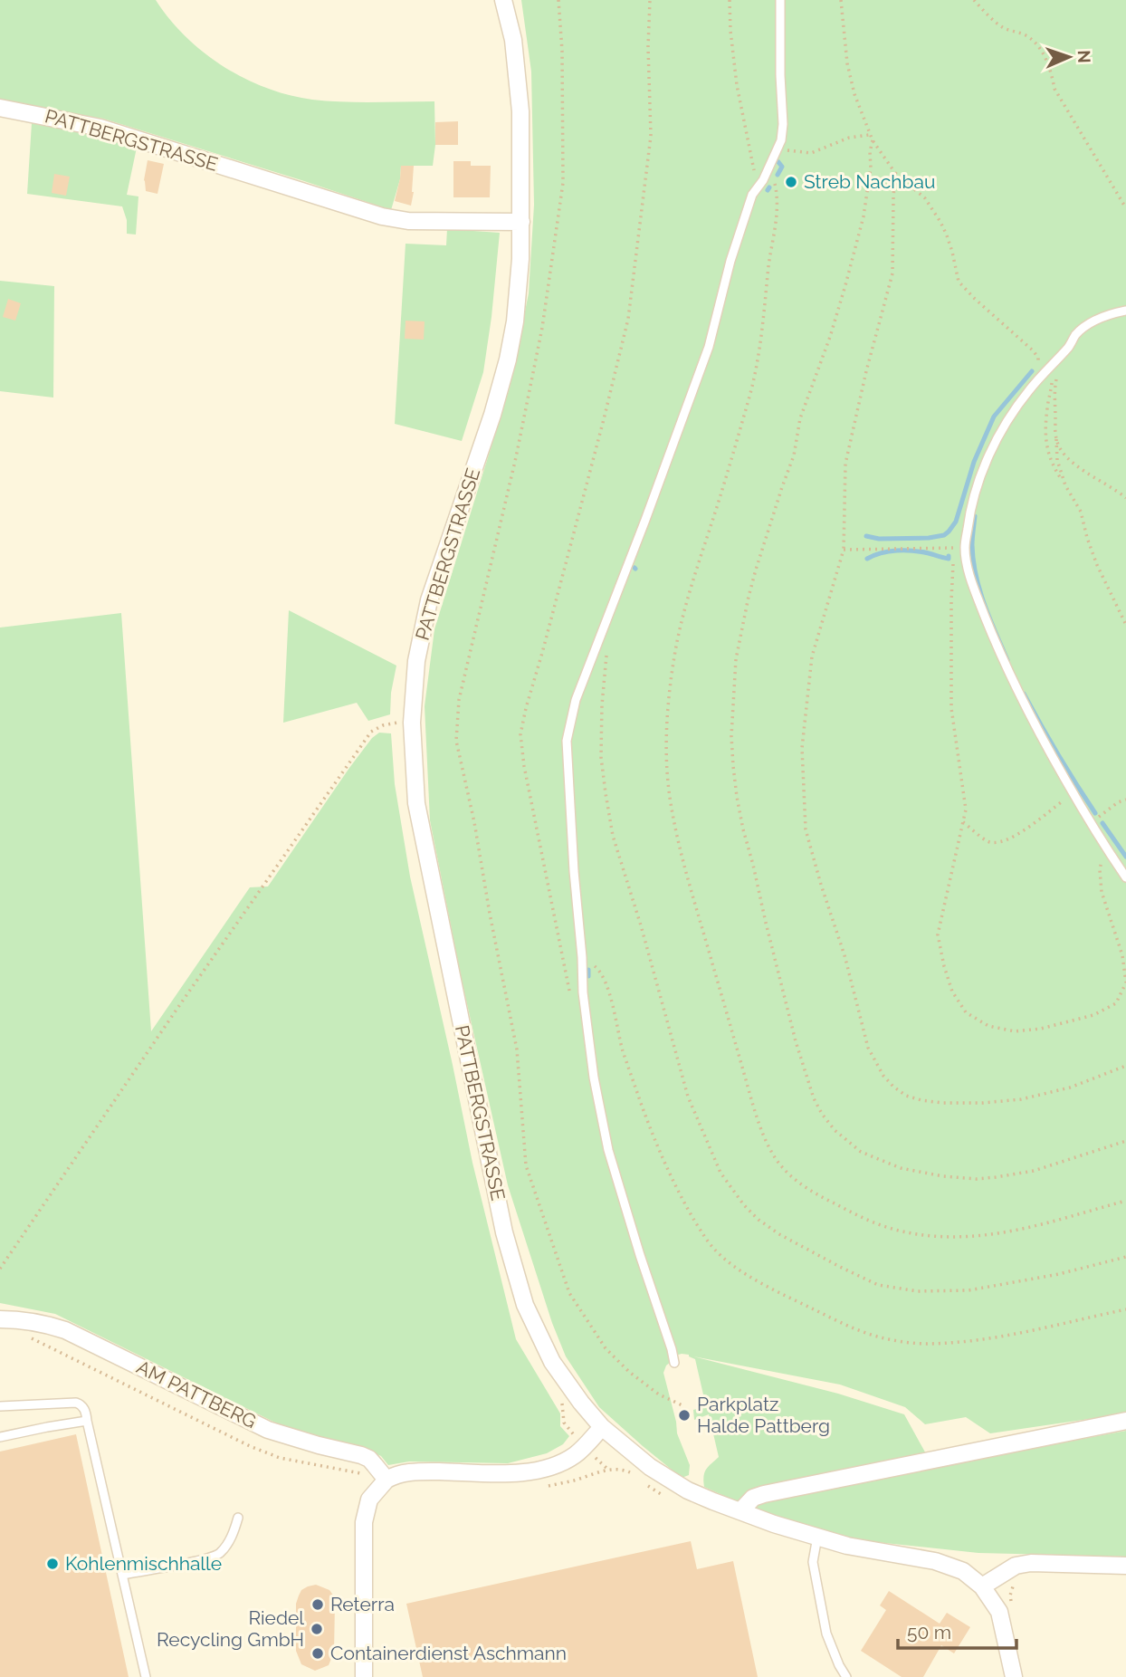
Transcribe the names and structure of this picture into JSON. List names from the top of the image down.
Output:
{
  "streets": {
    "street": ["PATTBERGSTRASSE", "AM PATTBERG"]
  },
  "places": [
    "Streb Nachbau",
    "Parkplatz Halde Pattberg",
    "Kohlenmischhalle",
    "Reterra",
    "Riedel Recycling GmbH",
    "Containerdienst Aschmann"
  ],
  "scale_bar": "50 m",
  "north": "right"
}
